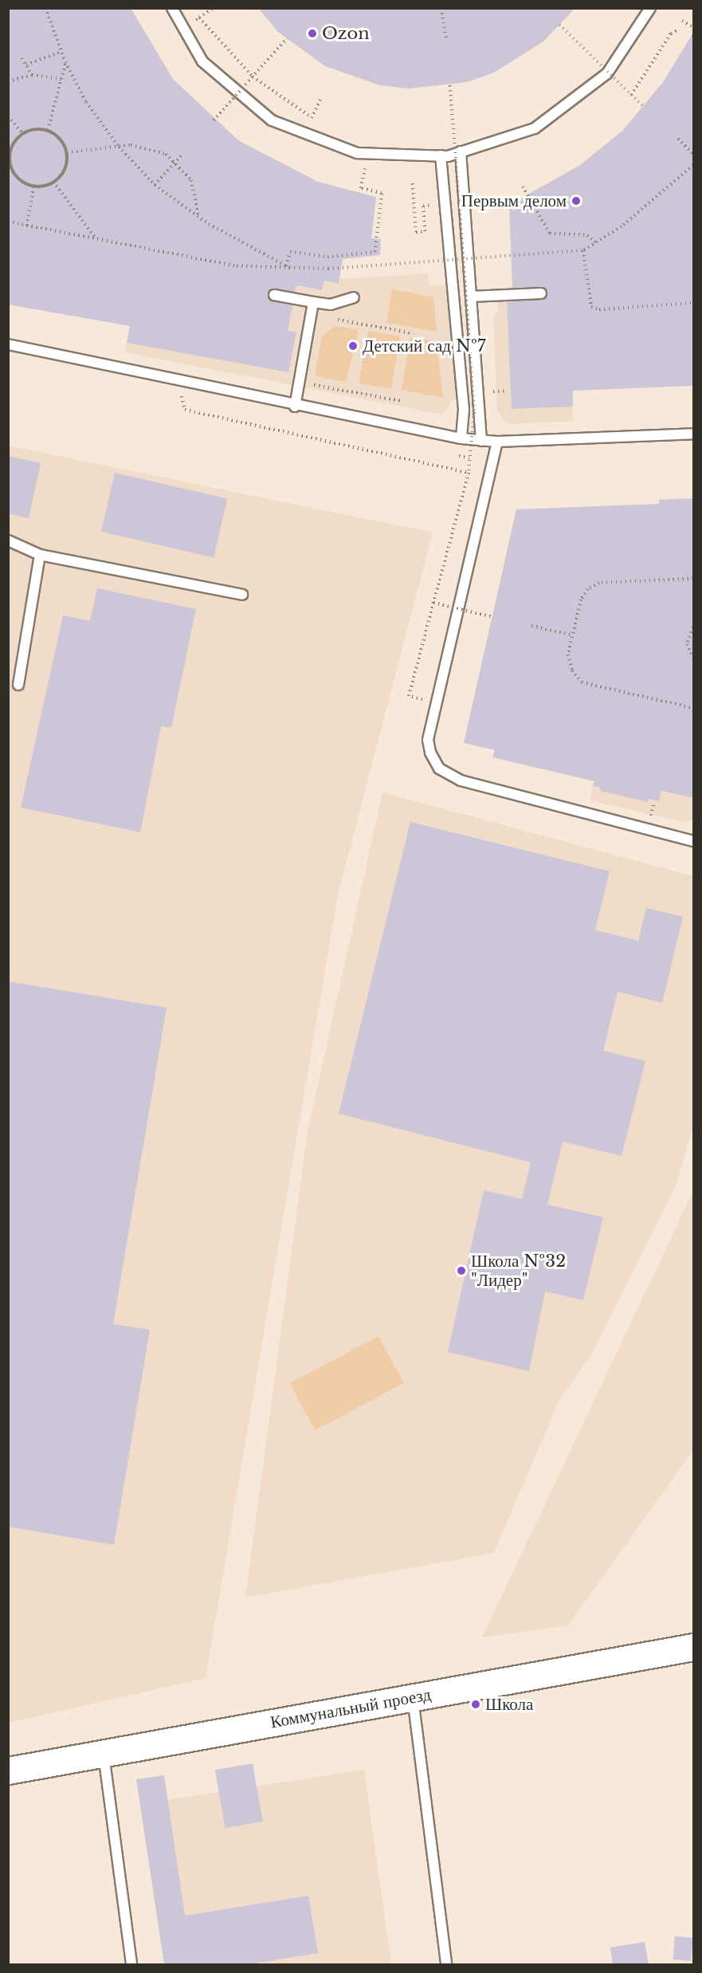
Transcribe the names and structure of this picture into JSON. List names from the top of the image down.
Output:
{
  "streets": {
    "street": ["Коммунальный проезд"]
  },
  "places": [
    "Ozon",
    "Первым делом",
    "Детский сад №7",
    "Школа №32 \"Лидер\"",
    "Школа"
  ]
}
